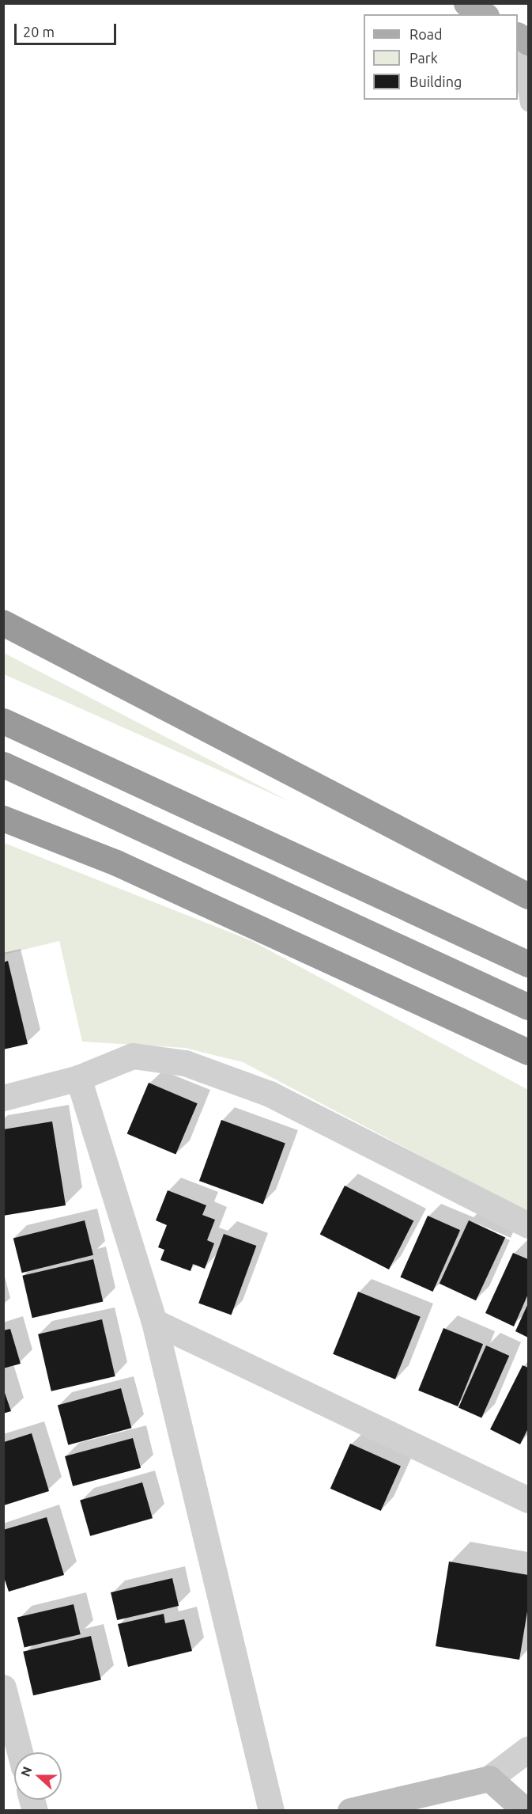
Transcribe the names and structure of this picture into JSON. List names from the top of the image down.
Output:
{
  "legend": ["Road", "Park", "Building"],
  "scale_bar": "20 m",
  "north": "left"
}
